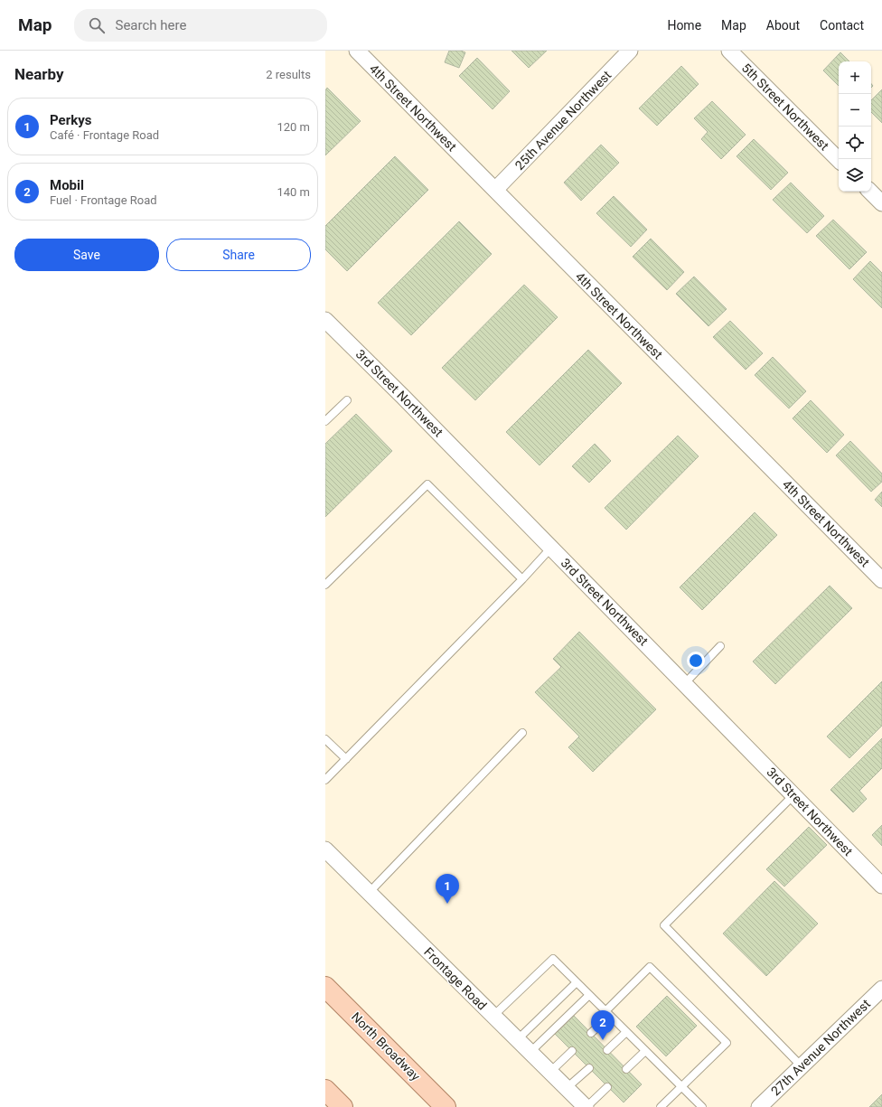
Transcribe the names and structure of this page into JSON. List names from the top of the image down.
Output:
{
  "streets": {
    "main road": ["North Broadway"],
    "street": [
      "5th Street Northwest",
      "4th Street Northwest",
      "25th Avenue Northwest",
      "3rd Street Northwest",
      "Frontage Road",
      "27th Avenue Northwest"
    ]
  },
  "crossings": [
    ["4th Street Northwest", "25th Avenue Northwest"]
  ],
  "page": {
    "header": "Map",
    "search": "Search here",
    "nav": [
      "Home",
      "Map",
      "About",
      "Contact"
    ],
    "heading": ["Nearby", "2 results"],
    "map_buttons": ["+", "−"],
    "list": [
      {
        "mark": "1",
        "name": "Perkys",
        "note": "Café · Frontage Road",
        "value": "120 m"
      },
      {
        "mark": "2",
        "name": "Mobil",
        "note": "Fuel · Frontage Road",
        "value": "140 m"
      }
    ],
    "buttons": ["Save", "Share"],
    "pins": ["1", "2"]
  }
}
